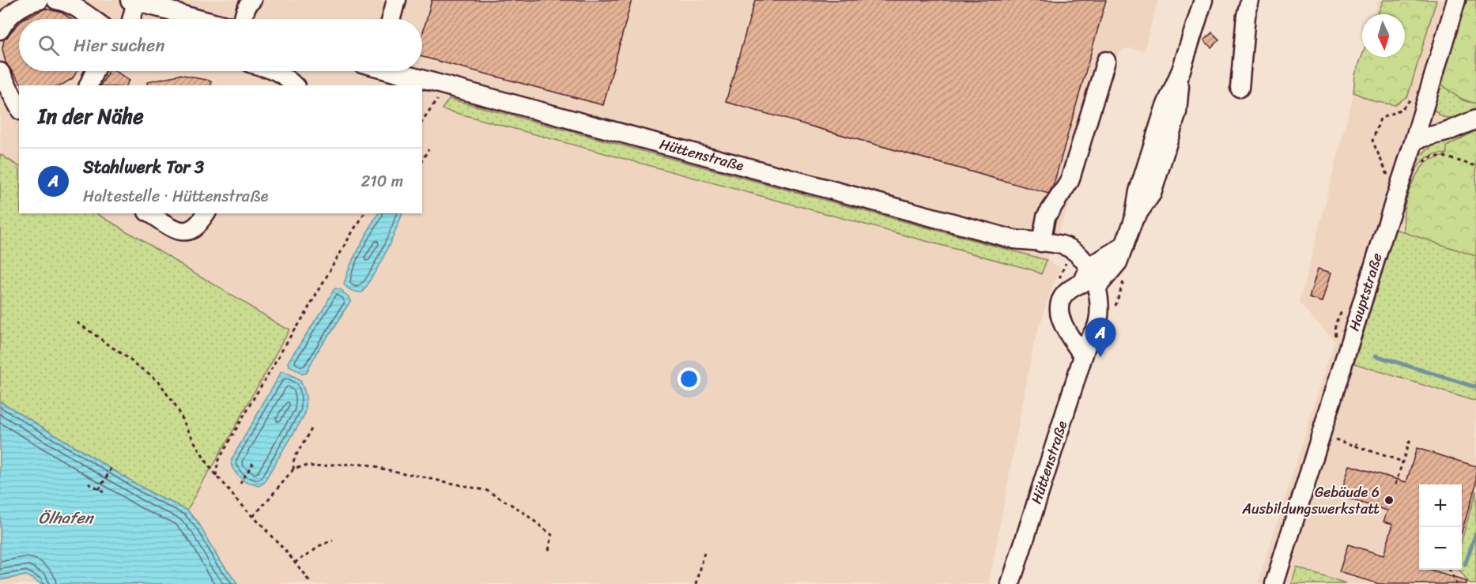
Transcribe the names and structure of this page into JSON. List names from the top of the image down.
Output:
{
  "streets": {
    "street": ["Hüttenstraße", "Hauptstraße"]
  },
  "water": ["Ölhafen"],
  "places": ["Gebäude 6 Ausbildungswerkstatt"],
  "north": "bottom",
  "page": {
    "search": "Hier suchen",
    "heading": "In der Nähe",
    "list": [
      {
        "mark": "A",
        "name": "Stahlwerk Tor 3",
        "note": "Haltestelle · Hüttenstraße",
        "value": "210 m"
      }
    ],
    "pins": "A",
    "map_buttons": ["+", "−"]
  }
}
